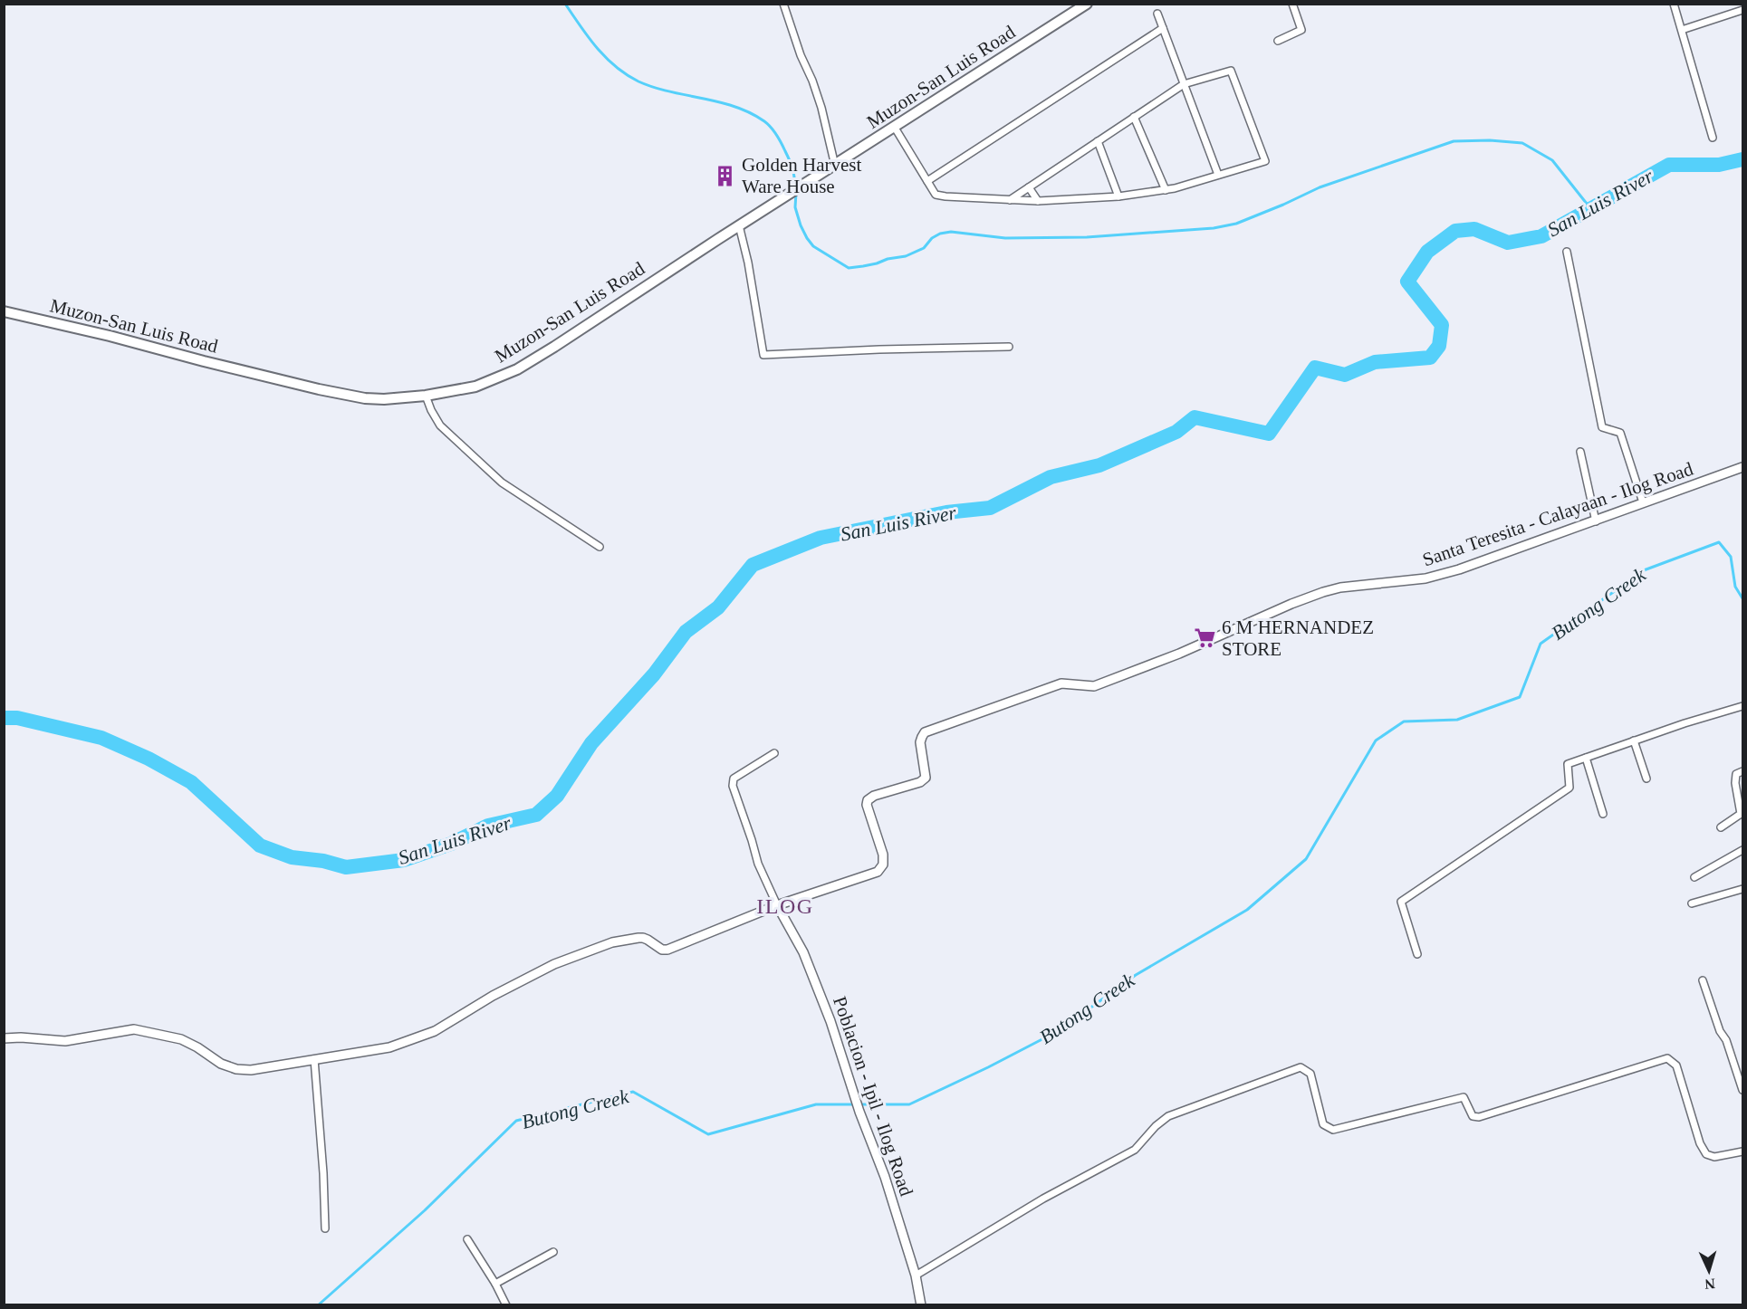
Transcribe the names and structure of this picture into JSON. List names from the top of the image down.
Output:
{
  "streets": {
    "main road": ["Muzon-San Luis Road"],
    "street": ["Santa Teresita - Calayaan - Ilog Road", "Poblacion - Ipil - Ilog Road"]
  },
  "crossings": [
    ["Santa Teresita - Calayaan - Ilog Road", "Poblacion - Ipil - Ilog Road"]
  ],
  "districts": ["ILOG"],
  "water": ["San Luis River", "Butong Creek"],
  "places": {
    "building": ["Golden Harvest Ware House"],
    "supermarket": ["6 M HERNANDEZ STORE"]
  },
  "north": "bottom"
}
